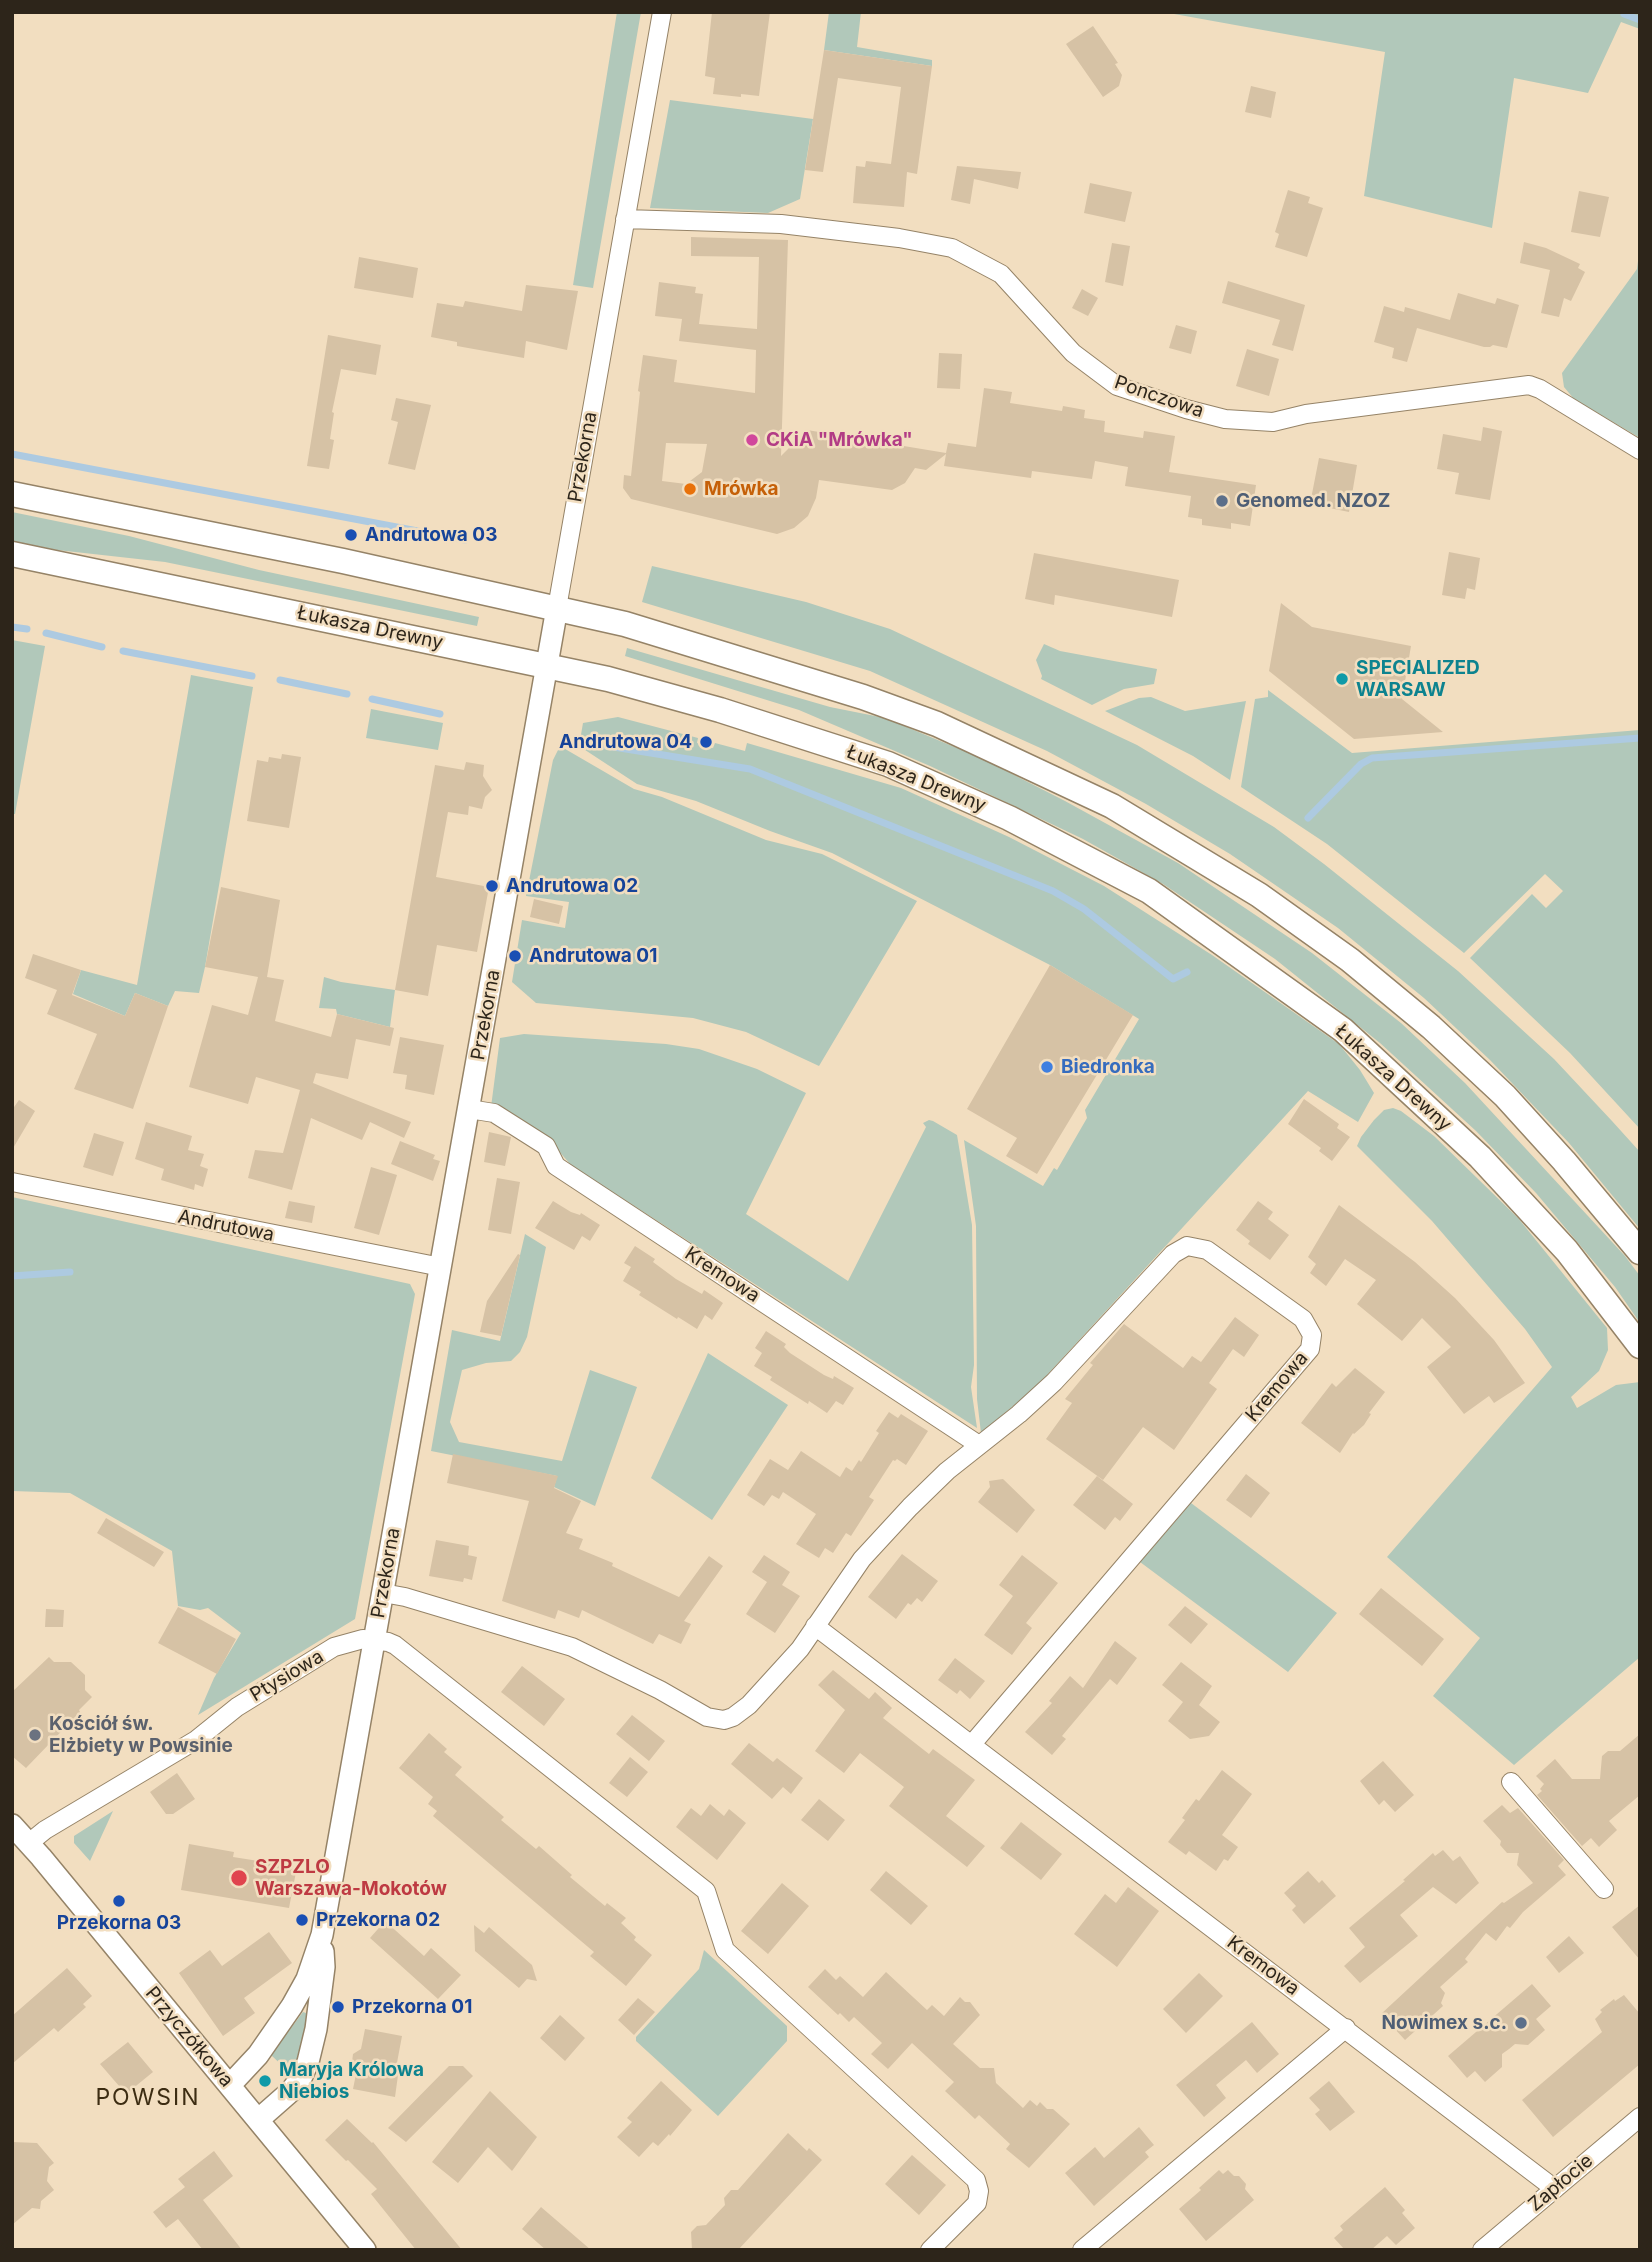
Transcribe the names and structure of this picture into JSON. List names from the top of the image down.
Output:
{
  "streets": {
    "main road": ["Łukasza Drewny"],
    "street": [
      "Ponczowa",
      "Przekorna",
      "Andrutowa",
      "Kremowa",
      "Ptysiowa",
      "Przyczółkowa",
      "Zapłocie"
    ]
  },
  "crossings": [
    ["Ponczowa", "Przekorna"],
    ["Przekorna", "Łukasza Drewny"],
    ["Przekorna", "Andrutowa"],
    ["Przekorna", "Kremowa"],
    ["Przekorna", "Ptysiowa"],
    ["Przekorna", "Przyczółkowa"],
    ["Kremowa", "Zapłocie"],
    ["Ptysiowa", "Przyczółkowa"]
  ],
  "districts": ["POWSIN"],
  "places": [
    "CKiA \"Mrówka\"",
    "Mrówka",
    "Genomed. NZOZ",
    "Andrutowa 03",
    "SPECIALIZED WARSAW",
    "Andrutowa 04",
    "Andrutowa 02",
    "Andrutowa 01",
    "Biedronka",
    "Kościół św. Elżbiety w Powsinie",
    "SZPZLO Warszawa-Mokotów",
    "Przekorna 03",
    "Przekorna 02",
    "Przekorna 01",
    "Nowimex s.c.",
    "Maryja Królowa Niebios"
  ]
}
